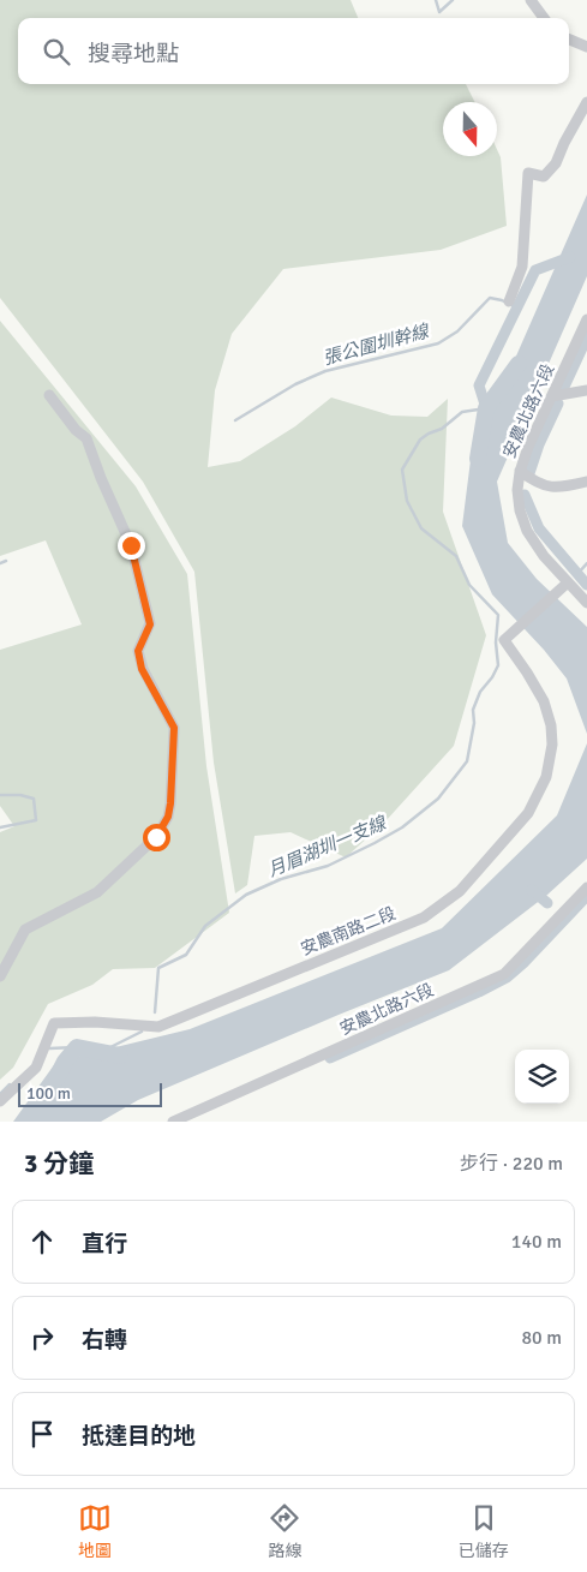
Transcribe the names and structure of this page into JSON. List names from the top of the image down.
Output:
{
  "streets": {
    "lane": ["安農北路六段", "安農南路二段"]
  },
  "crossings": [
    ["安農北路六段", "安農南路二段"]
  ],
  "water": ["張公圍圳幹線", "月眉湖圳一支線"],
  "scale_bar": "100 m",
  "north": "bottom",
  "page": {
    "search": "搜尋地點",
    "scale": "100 m",
    "heading": ["3 分鐘", "步行 · 220 m"],
    "list": [
      ["直行", "140 m"],
      ["右轉", "80 m"],
      "抵達目的地"
    ],
    "nav": ["地圖", "路線", "已儲存"]
  }
}
